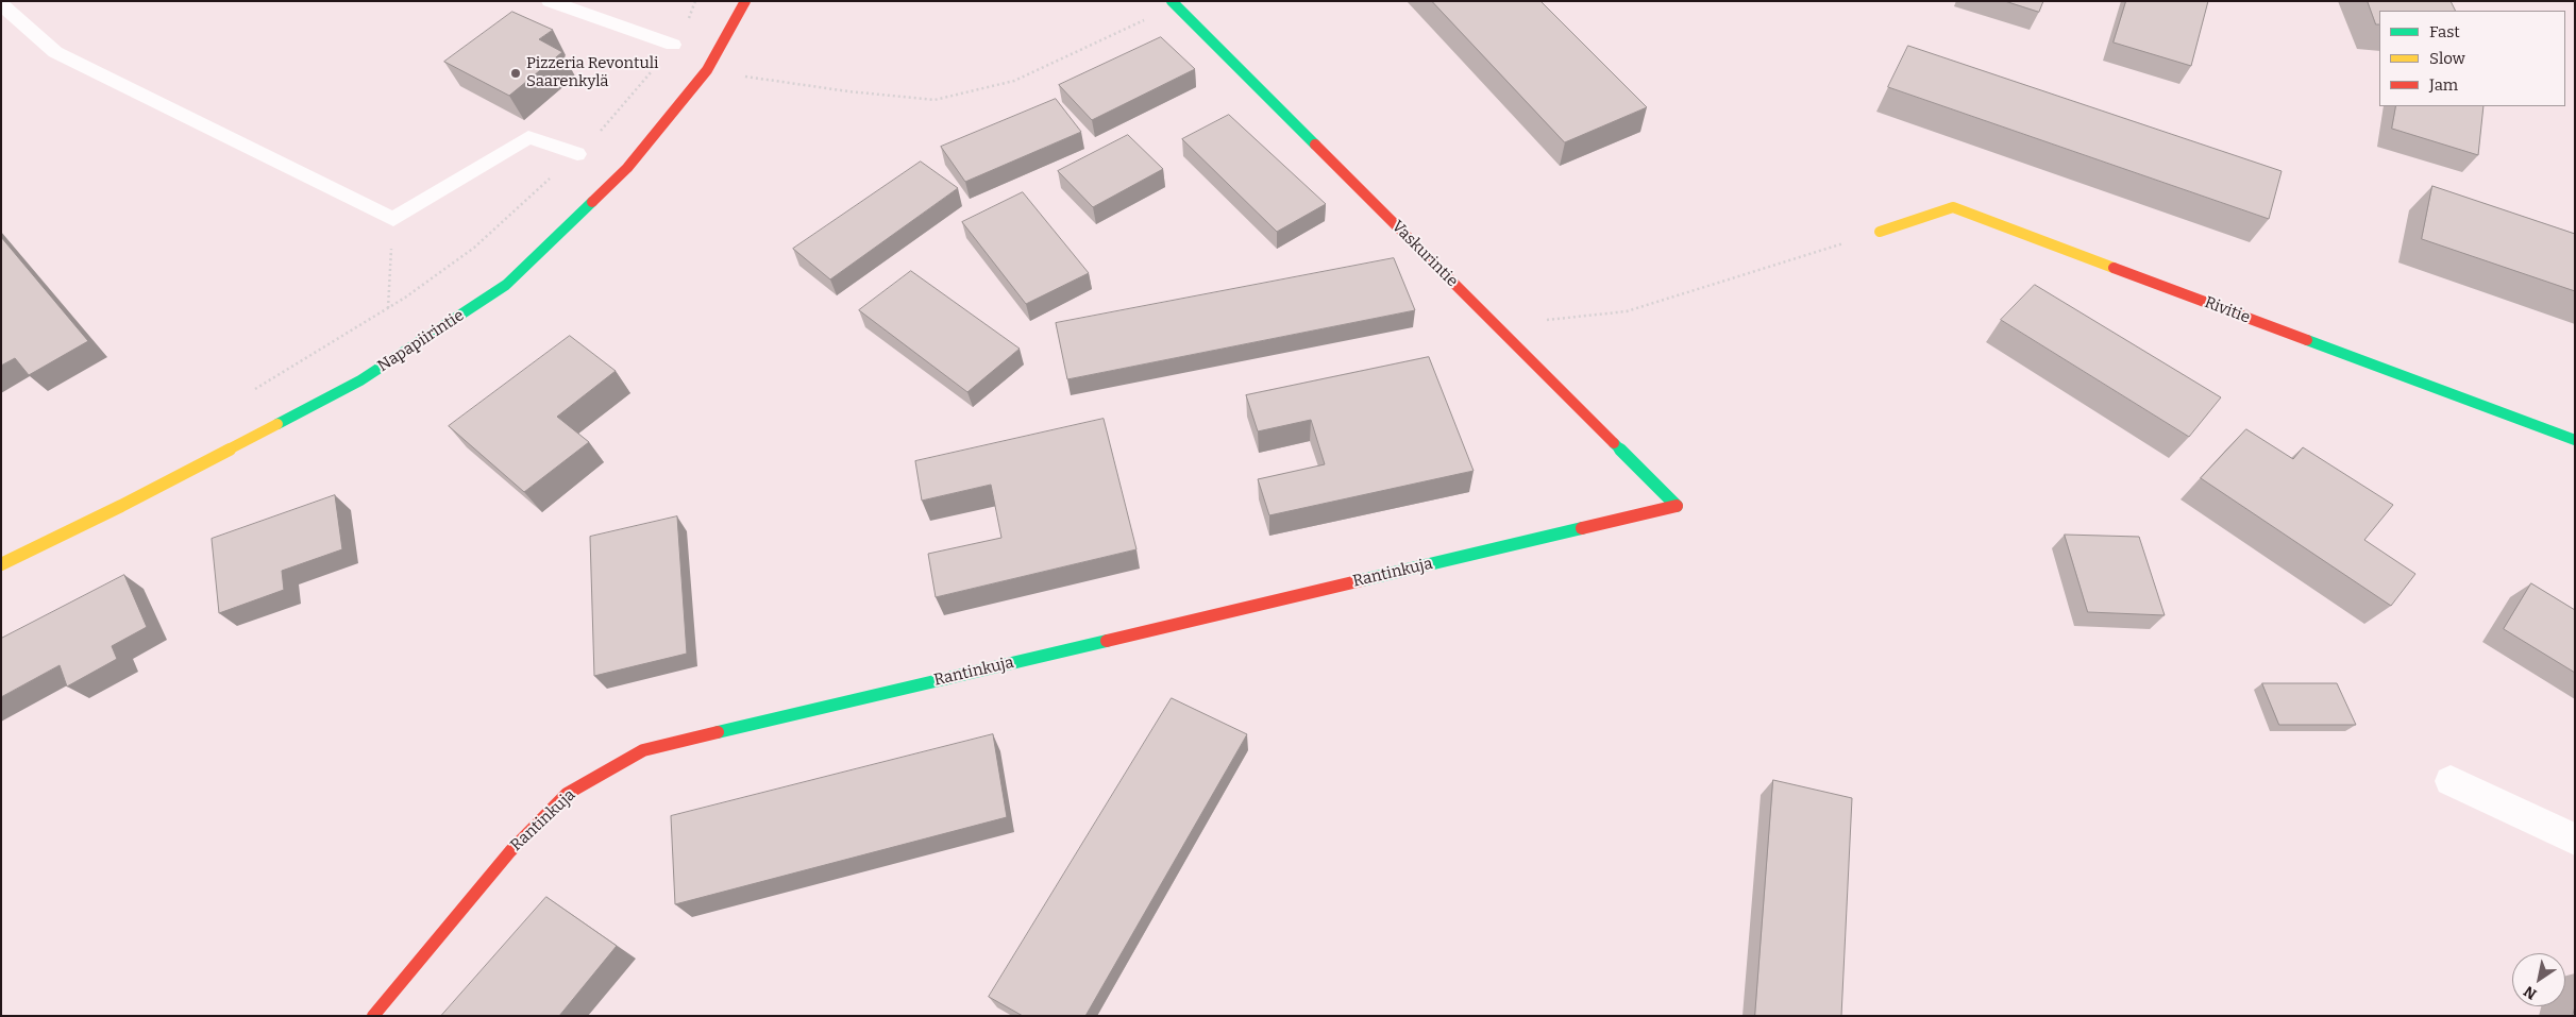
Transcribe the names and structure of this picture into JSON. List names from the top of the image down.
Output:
{
  "streets": {
    "street": [
      "Vaskurintie",
      "Rivitie",
      "Napapiirintie",
      "Rantinkuja"
    ]
  },
  "crossings": [
    ["Vaskurintie", "Rantinkuja"]
  ],
  "places": ["Pizzeria Revontuli Saarenkylä"],
  "legend": ["Fast", "Slow", "Jam"],
  "north": "bottom left"
}
